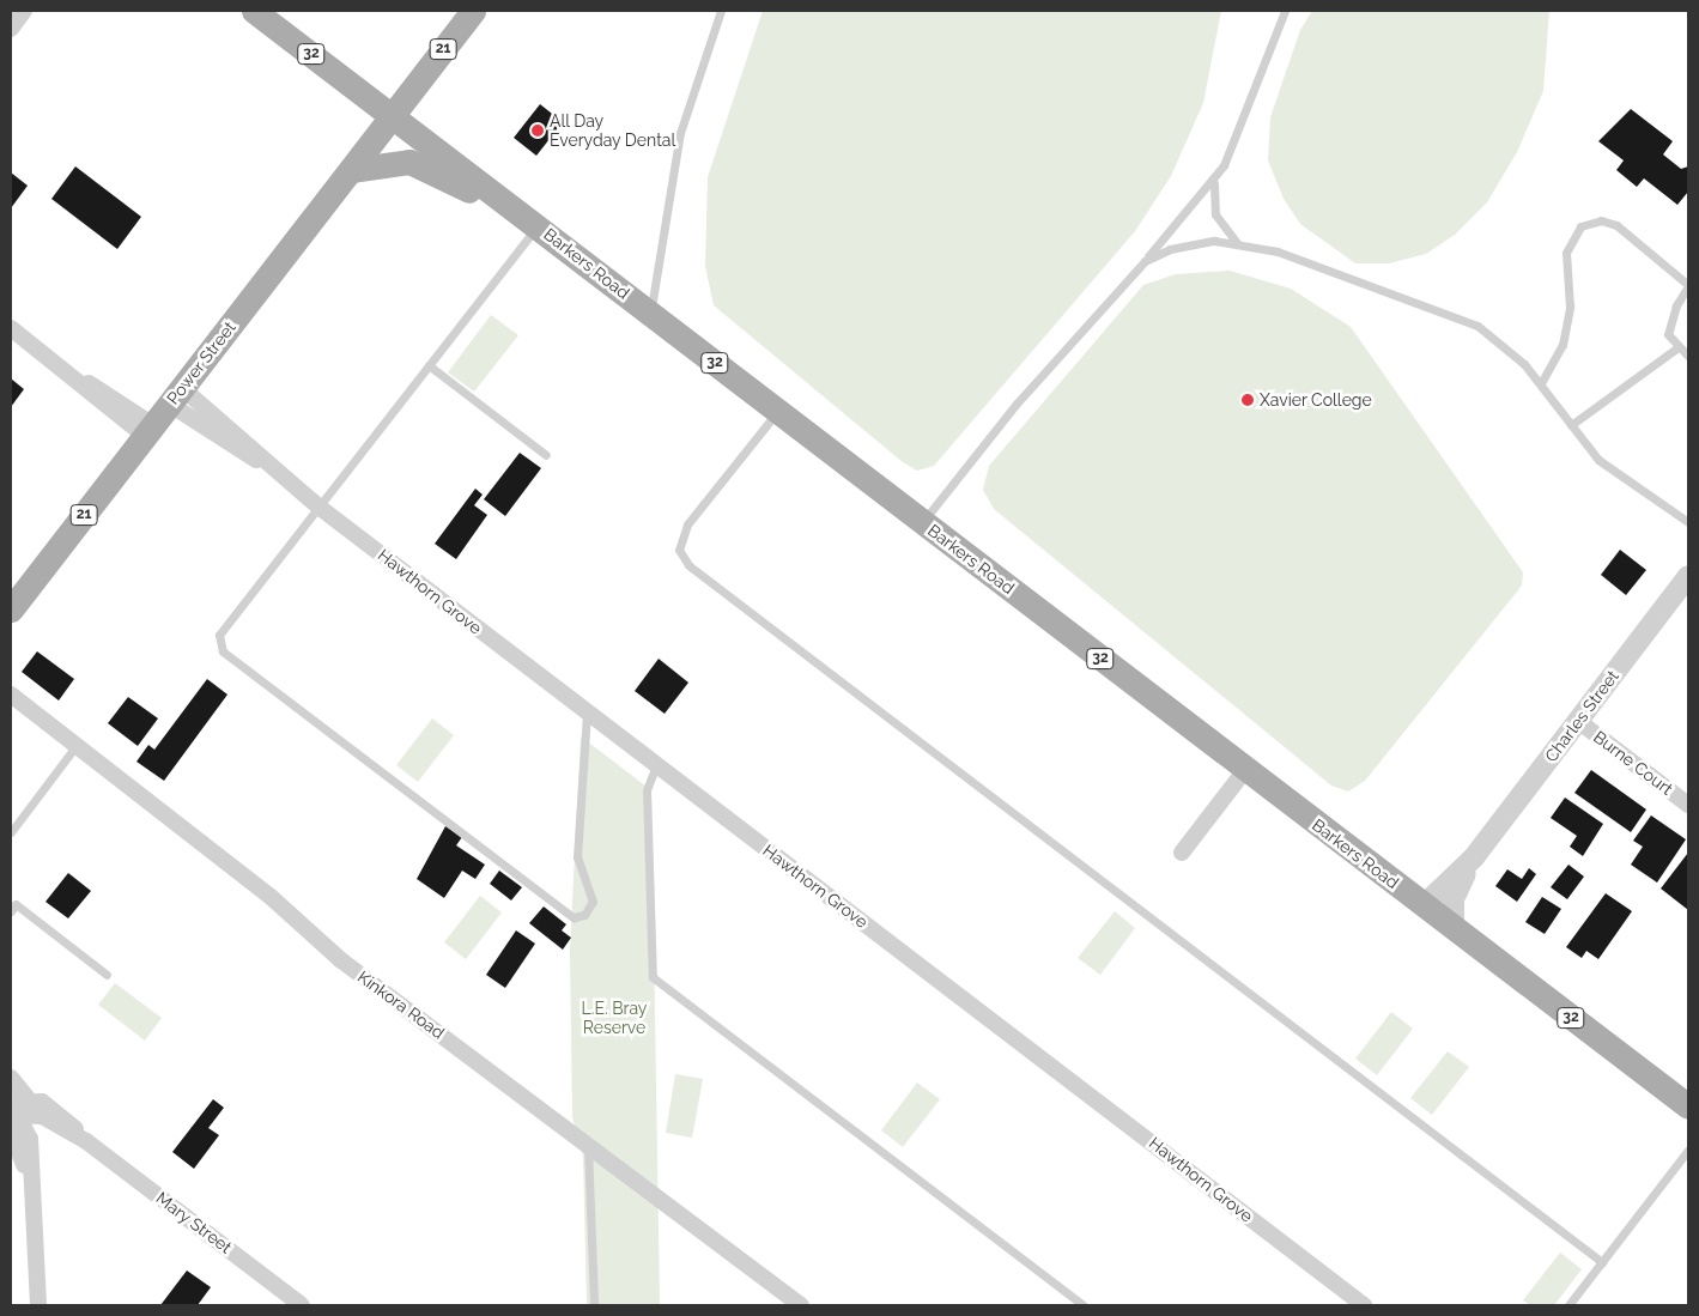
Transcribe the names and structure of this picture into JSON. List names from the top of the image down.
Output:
{
  "streets": {
    "main road": [
      "21",
      "32",
      "Barkers Road",
      "Power Street"
    ],
    "street": [
      "Hawthorn Grove",
      "Charles Street",
      "Burne Court",
      "Kinkora Road",
      "Mary Street"
    ]
  },
  "crossings": [
    ["21", "Barkers Road"],
    ["21", "Power Street"],
    ["Barkers Road", "Power Street"],
    ["Barkers Road", "Charles Street"],
    ["Power Street", "Hawthorn Grove"],
    ["Charles Street", "Burne Court"]
  ],
  "parks": ["L.E. Bray Reserve"],
  "places": ["All Day Everyday Dental", "Xavier College"]
}
